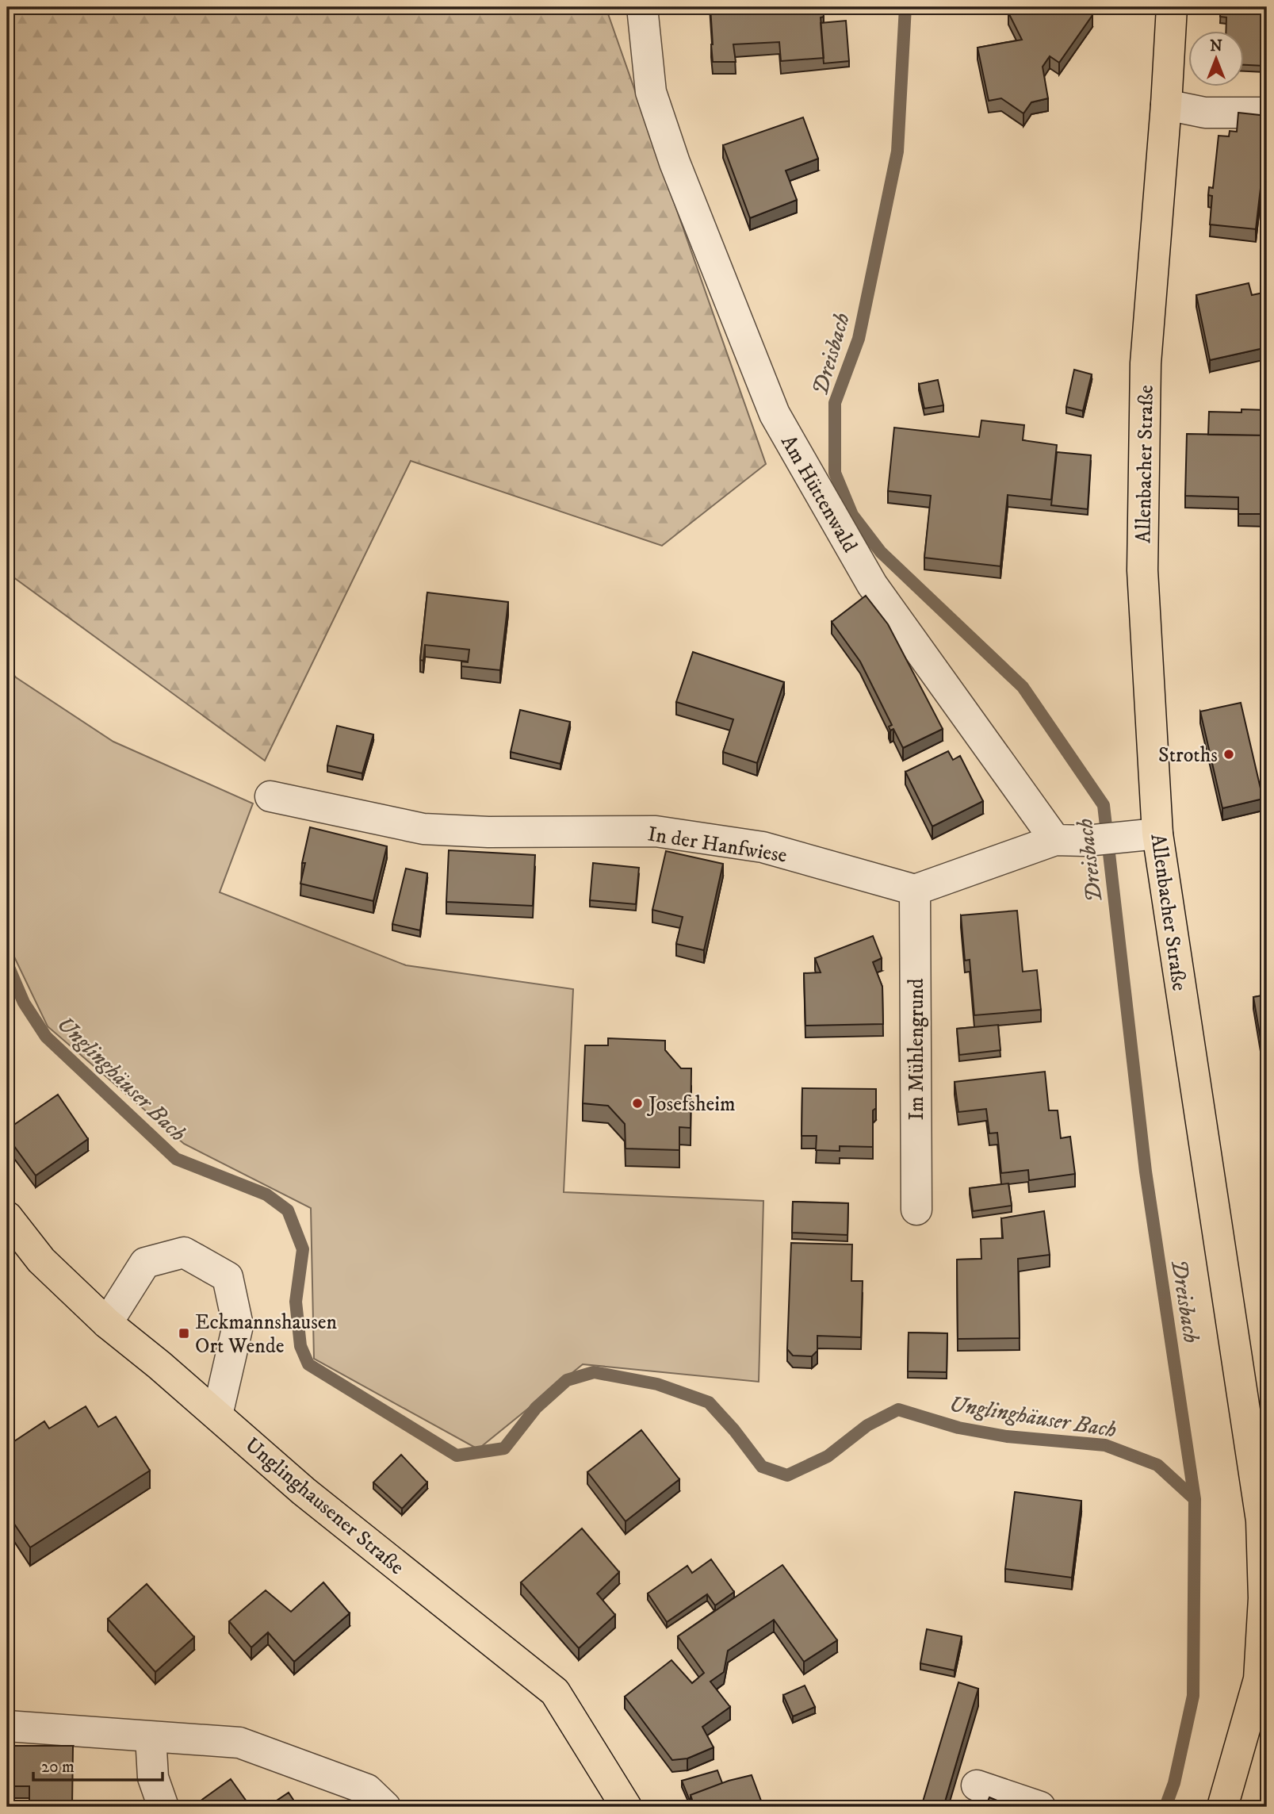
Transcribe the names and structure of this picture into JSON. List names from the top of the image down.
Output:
{
  "streets": {
    "main road": ["Allenbacher Straße", "Unglinghausener Straße"],
    "street": ["Am Hüttenwald", "In der Hanfwiese", "Im Mühlengrund"]
  },
  "crossings": [
    ["In der Hanfwiese", "Im Mühlengrund"]
  ],
  "water": ["Dreisbach", "Unglinghäuser Bach"],
  "places": {
    "other": ["Stroths", "Josefsheim"],
    "transit": ["Eckmannshausen Ort Wende"]
  },
  "scale_bar": "20 m",
  "north": "top"
}
